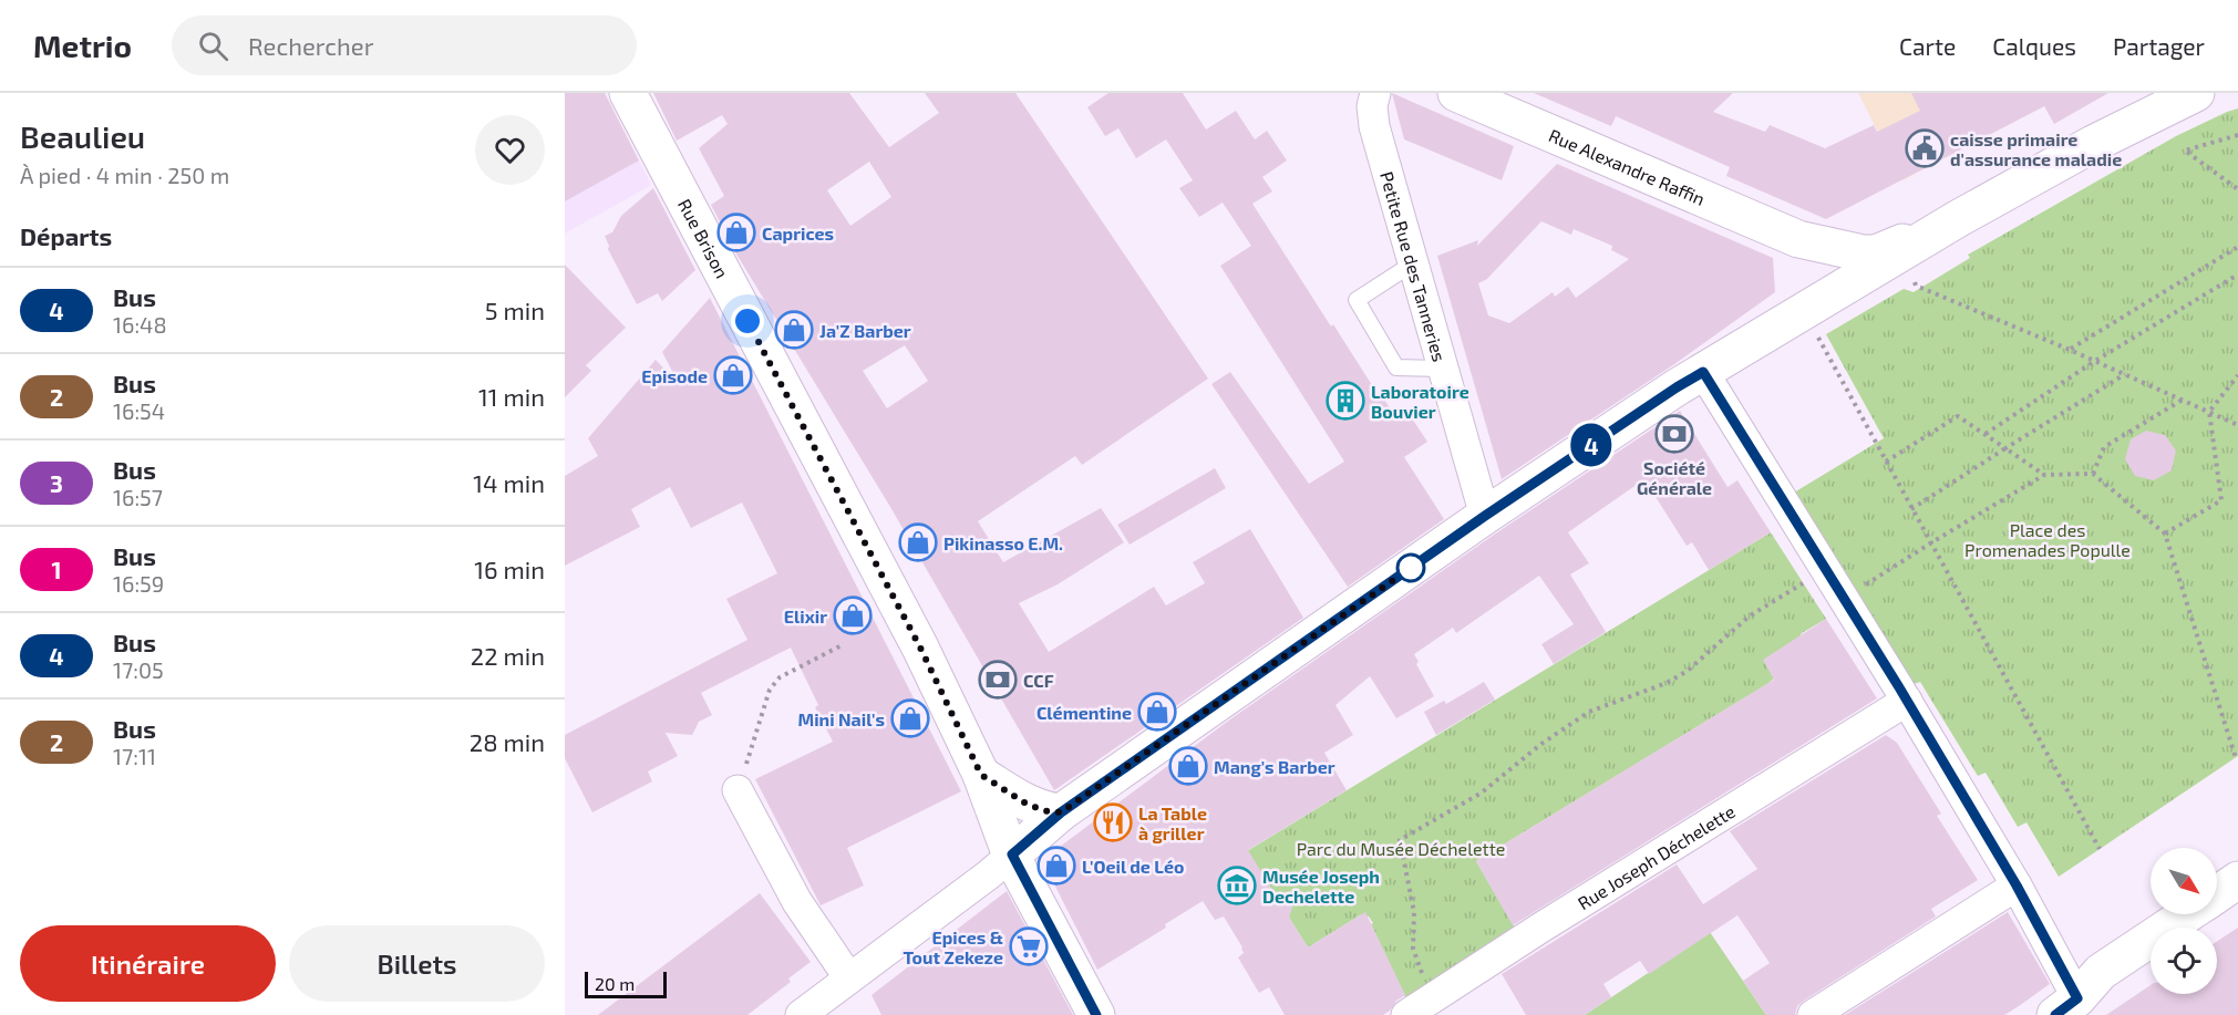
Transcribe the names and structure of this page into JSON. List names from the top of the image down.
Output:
{
  "streets": {
    "street": [
      "Rue Alexandre Raffin",
      "Rue Brison",
      "Petite Rue des Tanneries",
      "Rue Joseph Déchelette"
    ]
  },
  "parks": ["Place des Promenades Populle", "Parc du Musée Déchelette"],
  "places": {
    "public building": ["caisse primaire d'assurance maladie"],
    "shop": [
      "Caprices",
      "Ja'Z Barber",
      "Episode",
      "Pikinasso E.M.",
      "Elixir",
      "Clémentine",
      "Mini Nail's",
      "Mang's Barber",
      "L'Oeil de Léo"
    ],
    "building": ["Laboratoire Bouvier"],
    "bank": ["Société Générale", "CCF"],
    "restaurant": ["La Table à griller"],
    "museum": ["Musée Joseph Dechelette"],
    "supermarket": ["Epices & Tout Zekeze"]
  },
  "lines": ["bus line 4"],
  "scale_bar": "20 m",
  "north": "bottom right",
  "page": {
    "header": "Metrio",
    "search": "Rechercher",
    "nav": ["Carte", "Calques", "Partager"],
    "heading": [
      ["Beaulieu", "À pied · 4 min · 250 m"],
      "Départs"
    ],
    "on_map": "4",
    "list": [
      {
        "mark": "4",
        "name": "Bus",
        "note": "16:48",
        "value": "5 min"
      },
      {
        "mark": "2",
        "name": "Bus",
        "note": "16:54",
        "value": "11 min"
      },
      {
        "mark": "3",
        "name": "Bus",
        "note": "16:57",
        "value": "14 min"
      },
      {
        "mark": "1",
        "name": "Bus",
        "note": "16:59",
        "value": "16 min"
      },
      {
        "mark": "4",
        "name": "Bus",
        "note": "17:05",
        "value": "22 min"
      },
      {
        "mark": "2",
        "name": "Bus",
        "note": "17:11",
        "value": "28 min"
      }
    ],
    "buttons": ["Itinéraire", "Billets"],
    "scale": "20 m"
  }
}
